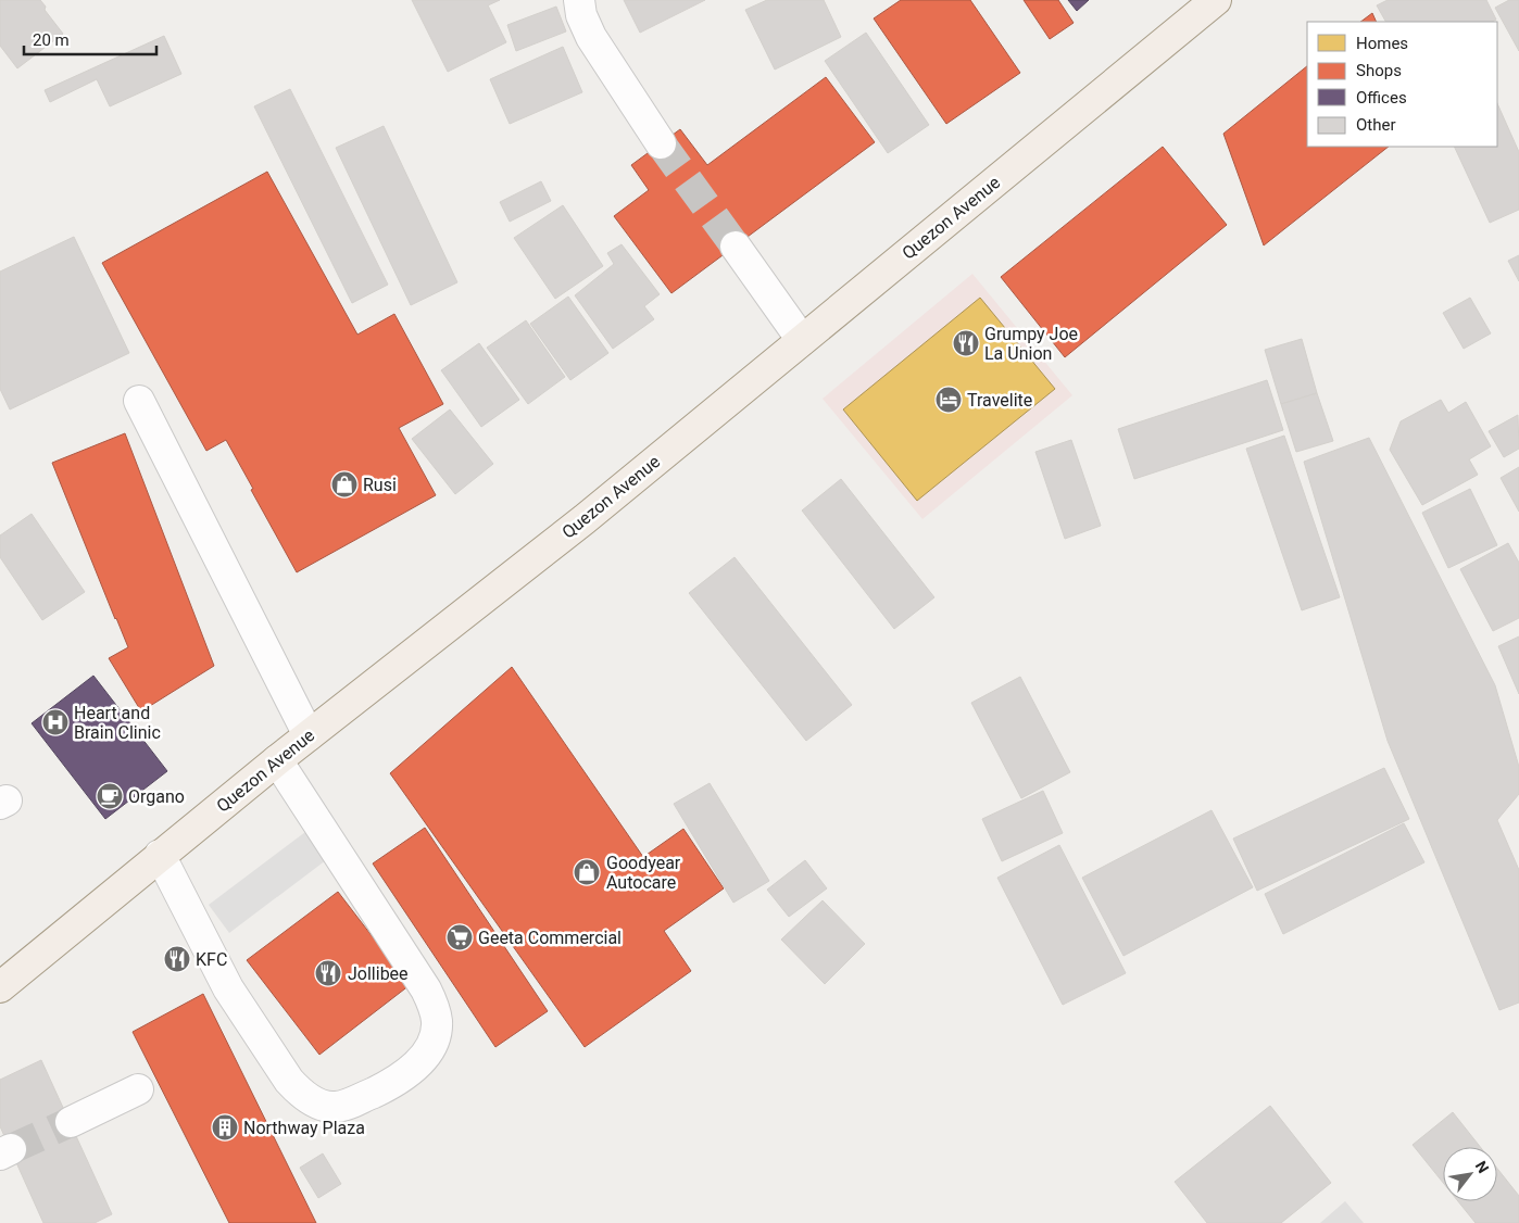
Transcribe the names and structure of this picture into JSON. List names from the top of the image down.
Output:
{
  "streets": {
    "main road": ["Quezon Avenue"]
  },
  "places": {
    "restaurant": ["Grumpy Joe La Union", "KFC", "Jollibee"],
    "hotel": ["Travelite"],
    "shop": ["Rusi", "Goodyear Autocare"],
    "hospital": ["Heart and Brain Clinic"],
    "cafe": ["Organo"],
    "supermarket": ["Geeta Commercial"],
    "building": ["Northway Plaza"]
  },
  "legend": [
    "Homes",
    "Shops",
    "Offices",
    "Other"
  ],
  "scale_bar": "20 m",
  "north": "top right"
}
